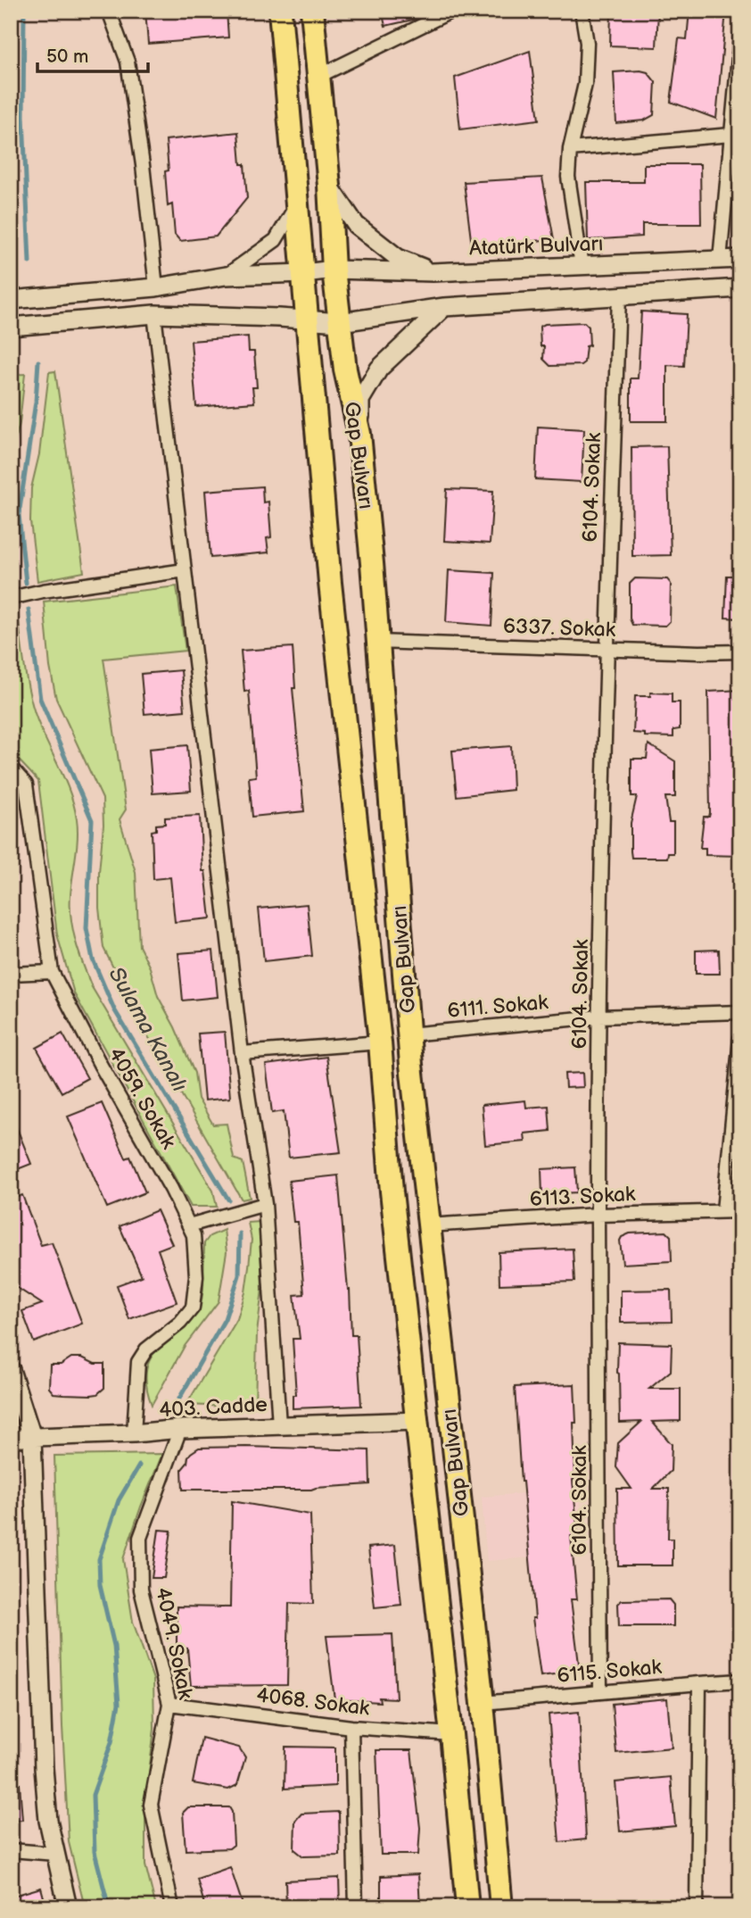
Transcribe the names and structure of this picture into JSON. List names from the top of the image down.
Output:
{
  "streets": {
    "highway": ["Gap Bulvarı"],
    "main road": ["Atatürk Bulvarı", "403. Cadde"],
    "street": [
      "6104. Sokak",
      "6337. Sokak",
      "6111. Sokak",
      "4059. Sokak",
      "6113. Sokak",
      "4049. Sokak",
      "6115. Sokak",
      "4068. Sokak"
    ]
  },
  "crossings": [
    ["Atatürk Bulvarı", "Gap Bulvarı"],
    ["Gap Bulvarı", "6337. Sokak"],
    ["Gap Bulvarı", "6111. Sokak"],
    ["Gap Bulvarı", "6113. Sokak"],
    ["Gap Bulvarı", "403. Cadde"],
    ["Gap Bulvarı", "6115. Sokak"],
    ["Gap Bulvarı", "4068. Sokak"],
    ["6104. Sokak", "6337. Sokak"],
    ["6104. Sokak", "6111. Sokak"],
    ["6104. Sokak", "6113. Sokak"],
    ["6104. Sokak", "6115. Sokak"],
    ["4059. Sokak", "403. Cadde"],
    ["403. Cadde", "4049. Sokak"],
    ["4049. Sokak", "4068. Sokak"]
  ],
  "water": ["Sulama Kanalı"],
  "scale_bar": "50 m"
}
